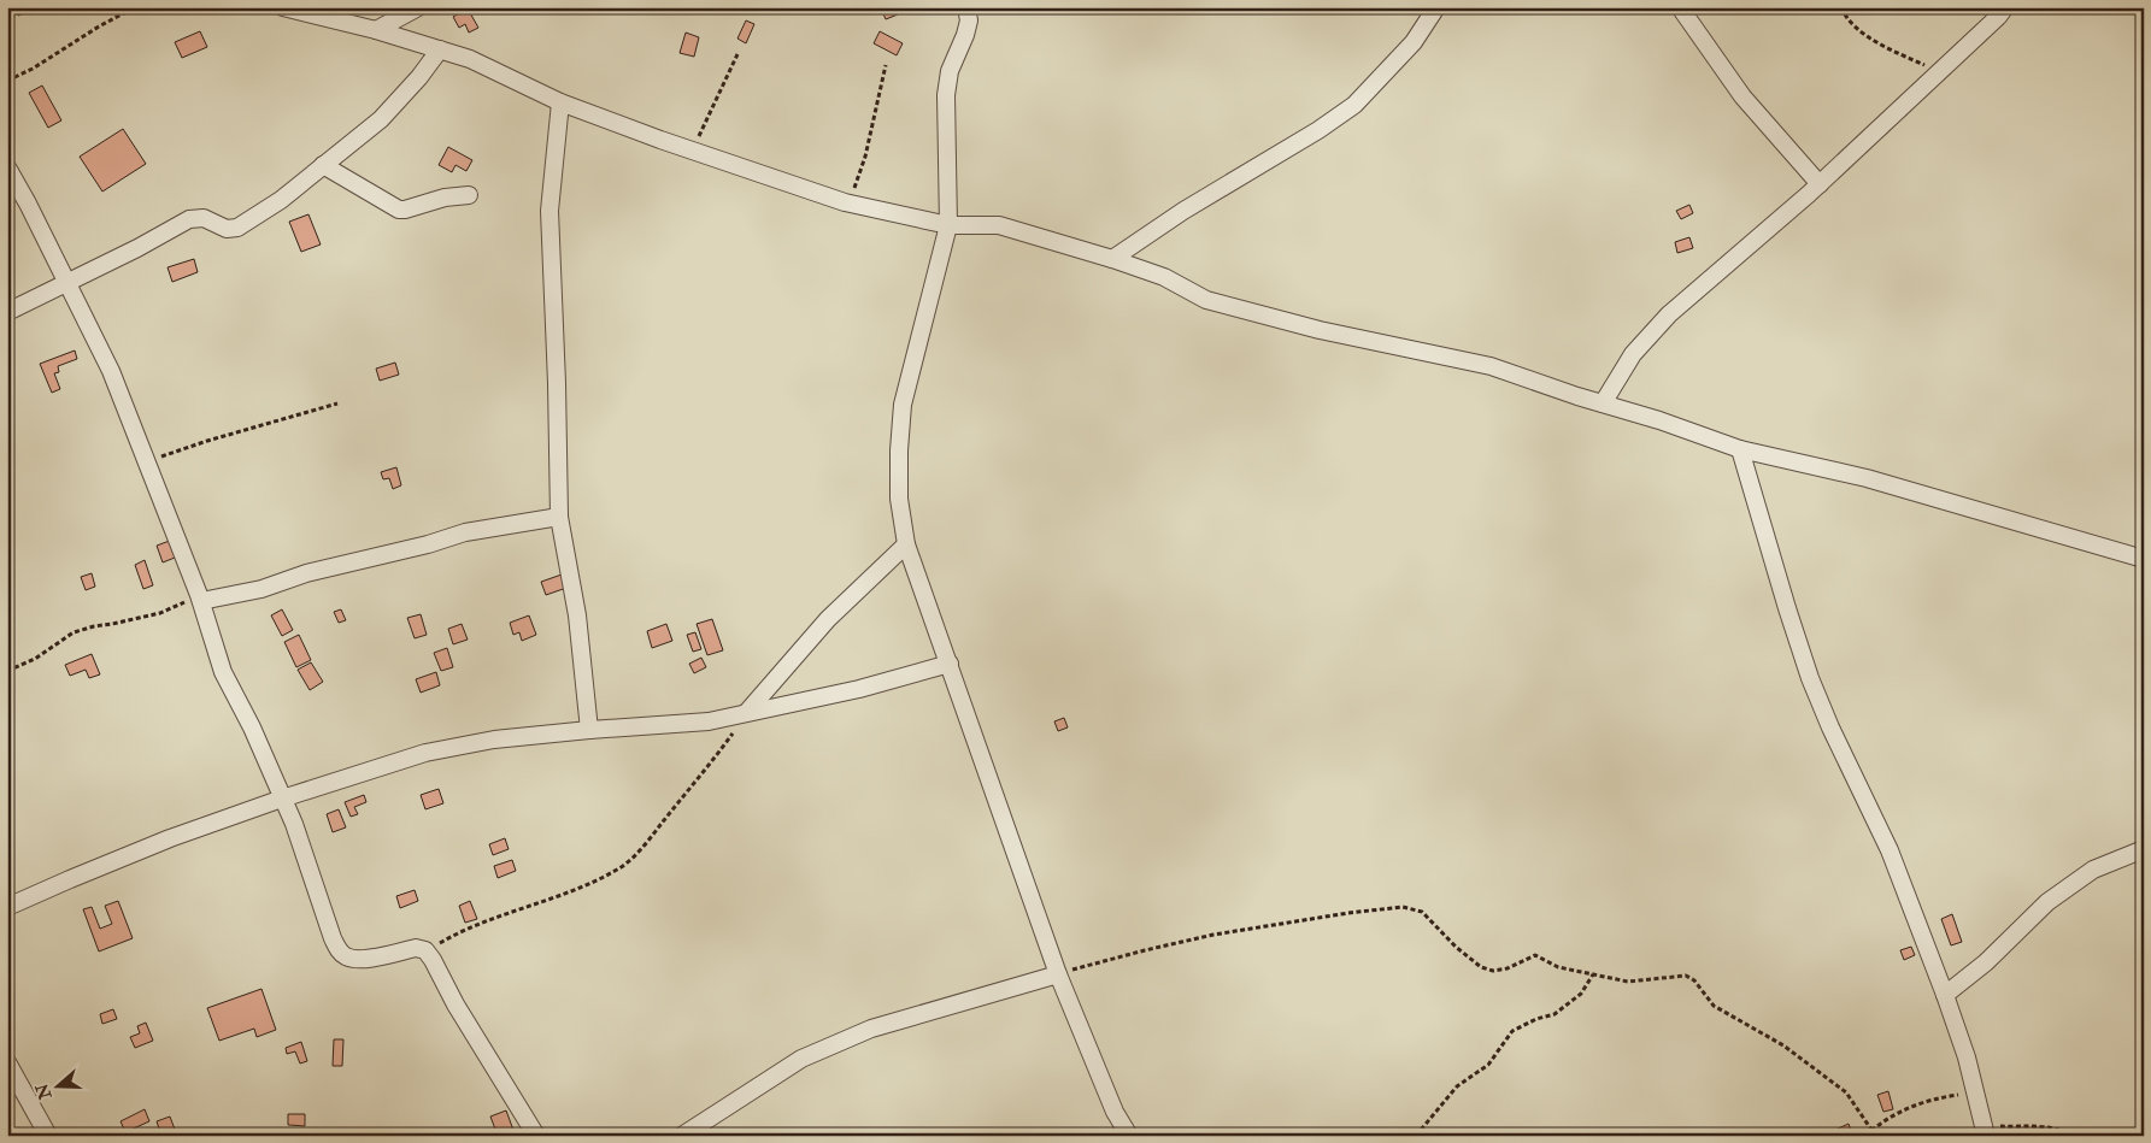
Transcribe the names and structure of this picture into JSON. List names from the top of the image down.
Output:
{
  "north": "left"
}
